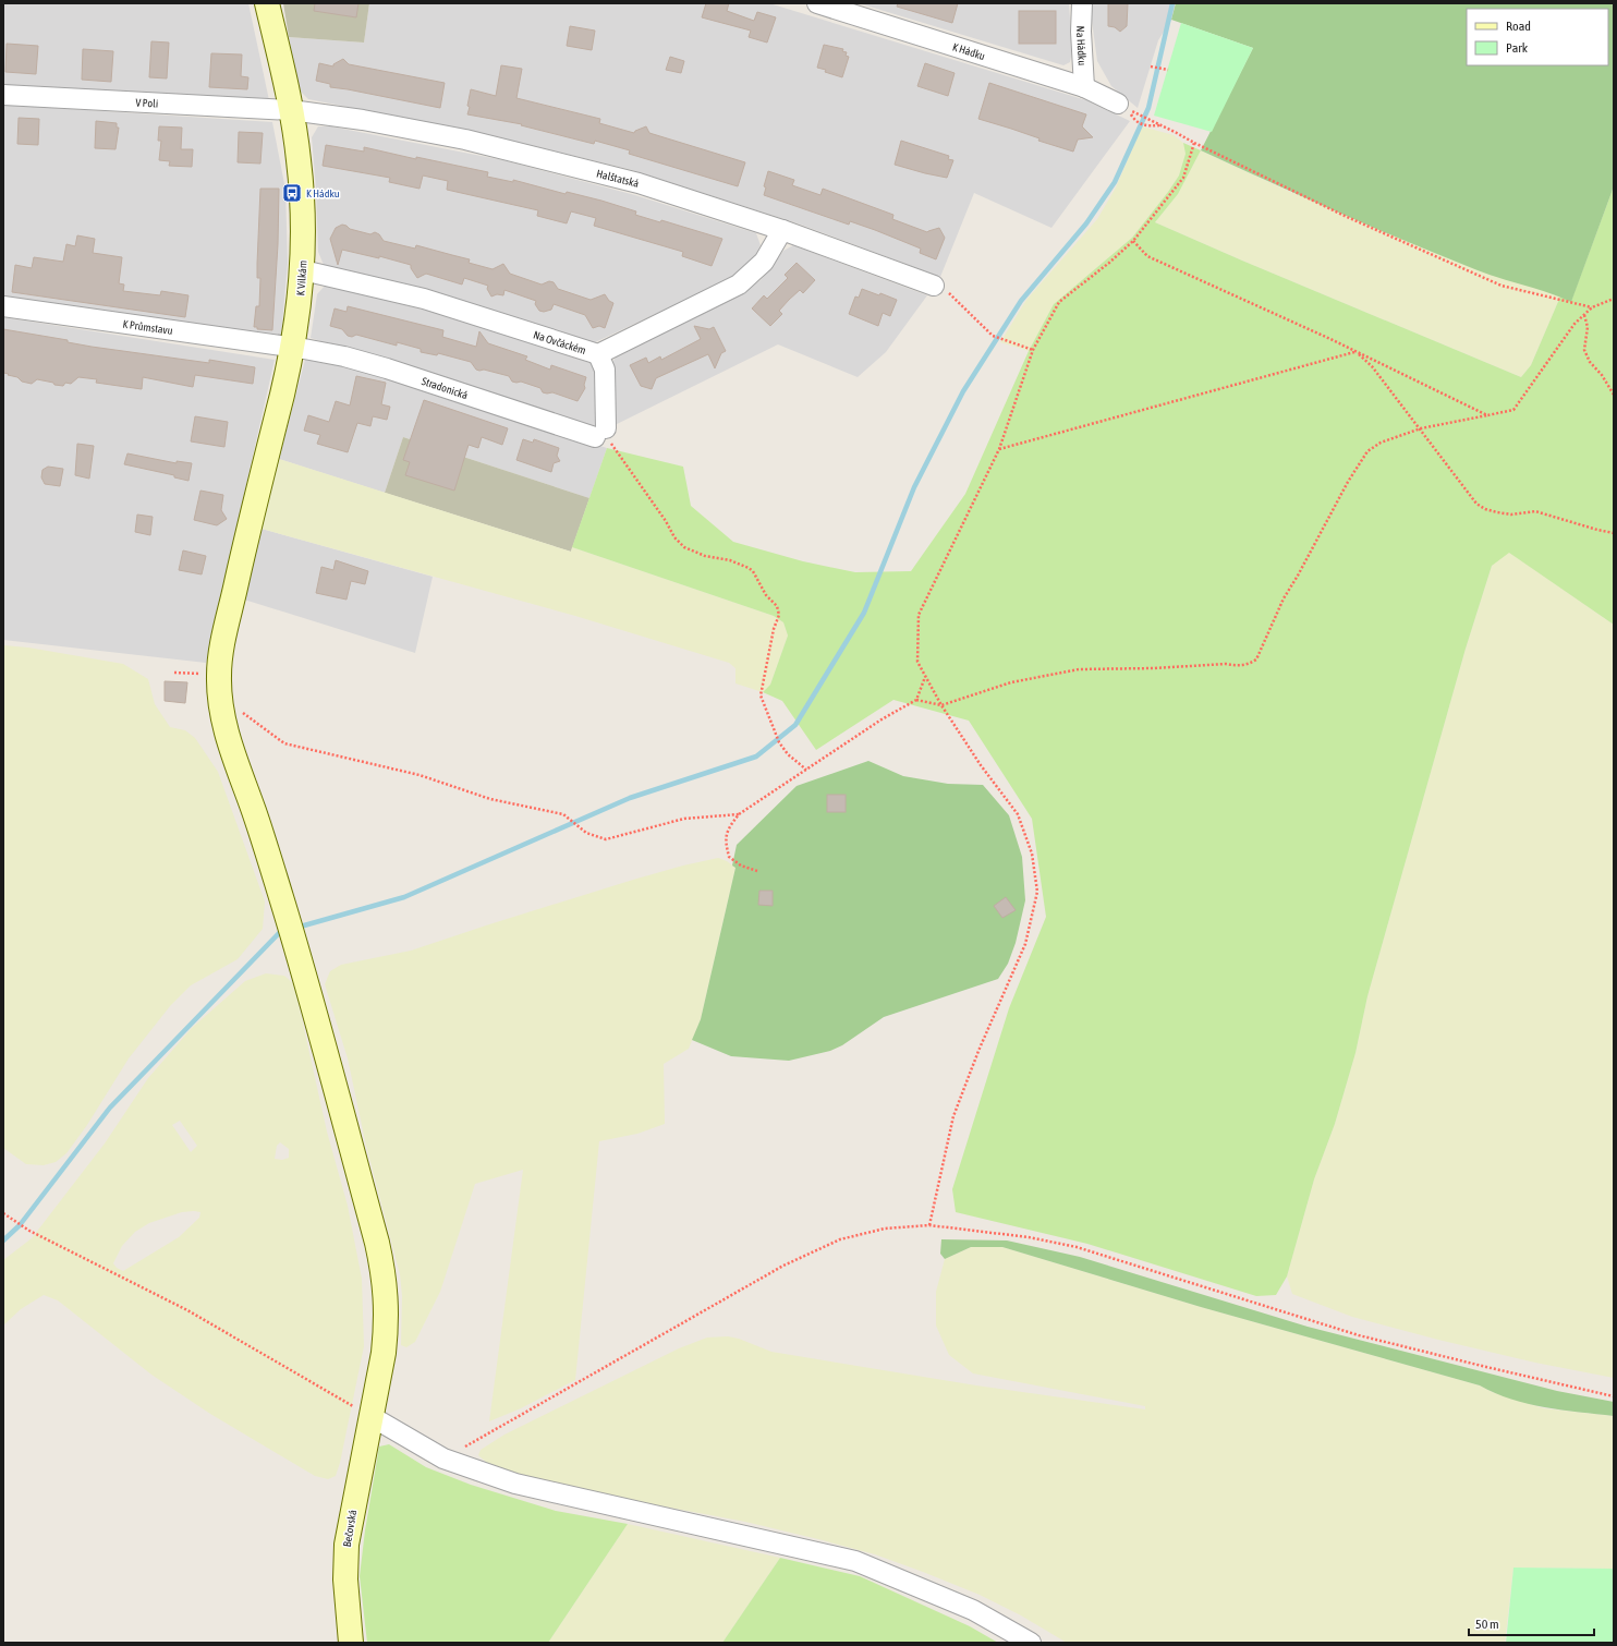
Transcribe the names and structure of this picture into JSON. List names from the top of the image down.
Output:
{
  "streets": {
    "street": [
      "Na Hádku",
      "K Hádku",
      "V Poli",
      "Halštatská",
      "K Vilkám",
      "K Průmstavu",
      "Na Ovčáckém",
      "Stradonická",
      "Bečovská"
    ]
  },
  "crossings": [
    ["Na Hádku", "K Hádku"],
    ["V Poli", "Halštatská"],
    ["V Poli", "K Vilkám"],
    ["Halštatská", "K Vilkám"],
    ["Halštatská", "Na Ovčáckém"],
    ["K Vilkám", "K Průmstavu"],
    ["K Vilkám", "Na Ovčáckém"],
    ["K Vilkám", "Stradonická"],
    ["K Vilkám", "Bečovská"],
    ["K Průmstavu", "Stradonická"]
  ],
  "places": {
    "bus stop": ["K Hádku"]
  },
  "legend": ["Road", "Park"],
  "scale_bar": "50 m"
}
